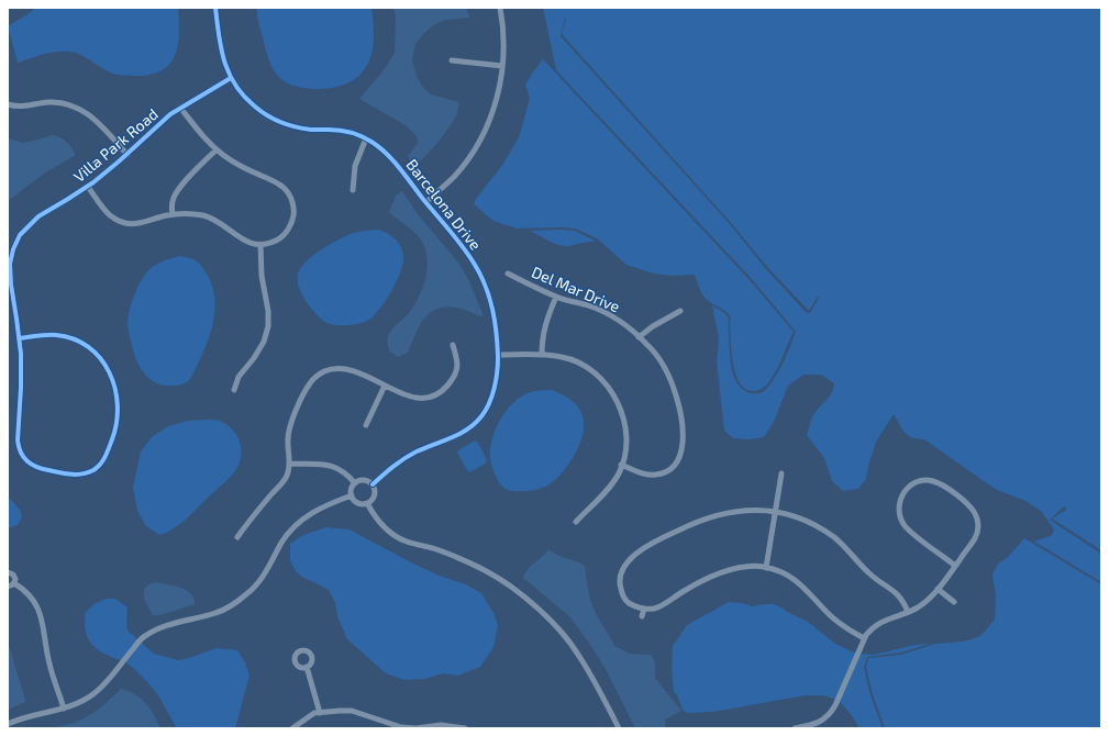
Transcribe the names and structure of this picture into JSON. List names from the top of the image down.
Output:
{
  "streets": {
    "street": ["Villa Park Road", "Barcelona Drive", "Del Mar Drive"]
  },
  "crossings": [
    ["Villa Park Road", "Barcelona Drive"]
  ]
}
